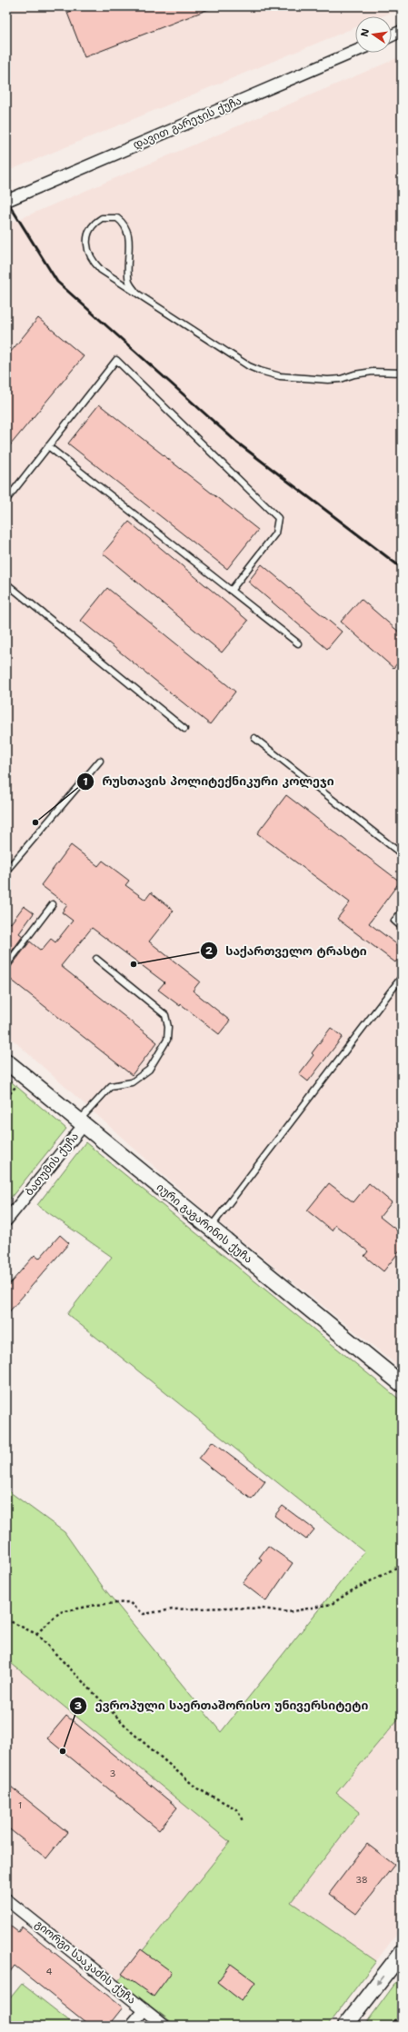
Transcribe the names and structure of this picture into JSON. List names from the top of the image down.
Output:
{
  "streets": {
    "street": [
      "დავით გარეჯის ქუჩა",
      "ბათუმის ქუჩა",
      "იური გაგარინის ქუჩა",
      "გიორგი სააკაძის ქუჩა"
    ]
  },
  "crossings": [
    ["ბათუმის ქუჩა", "იური გაგარინის ქუჩა"]
  ],
  "places": ["რუსთავის პოლიტექნიკური კოლეჯი", "საქართველო ტრასტი", "ევროპული საერთაშორისო უნივერსიტეტი"],
  "house_numbers": [
    "3",
    "1",
    "38",
    "4"
  ],
  "north": "left"
}
